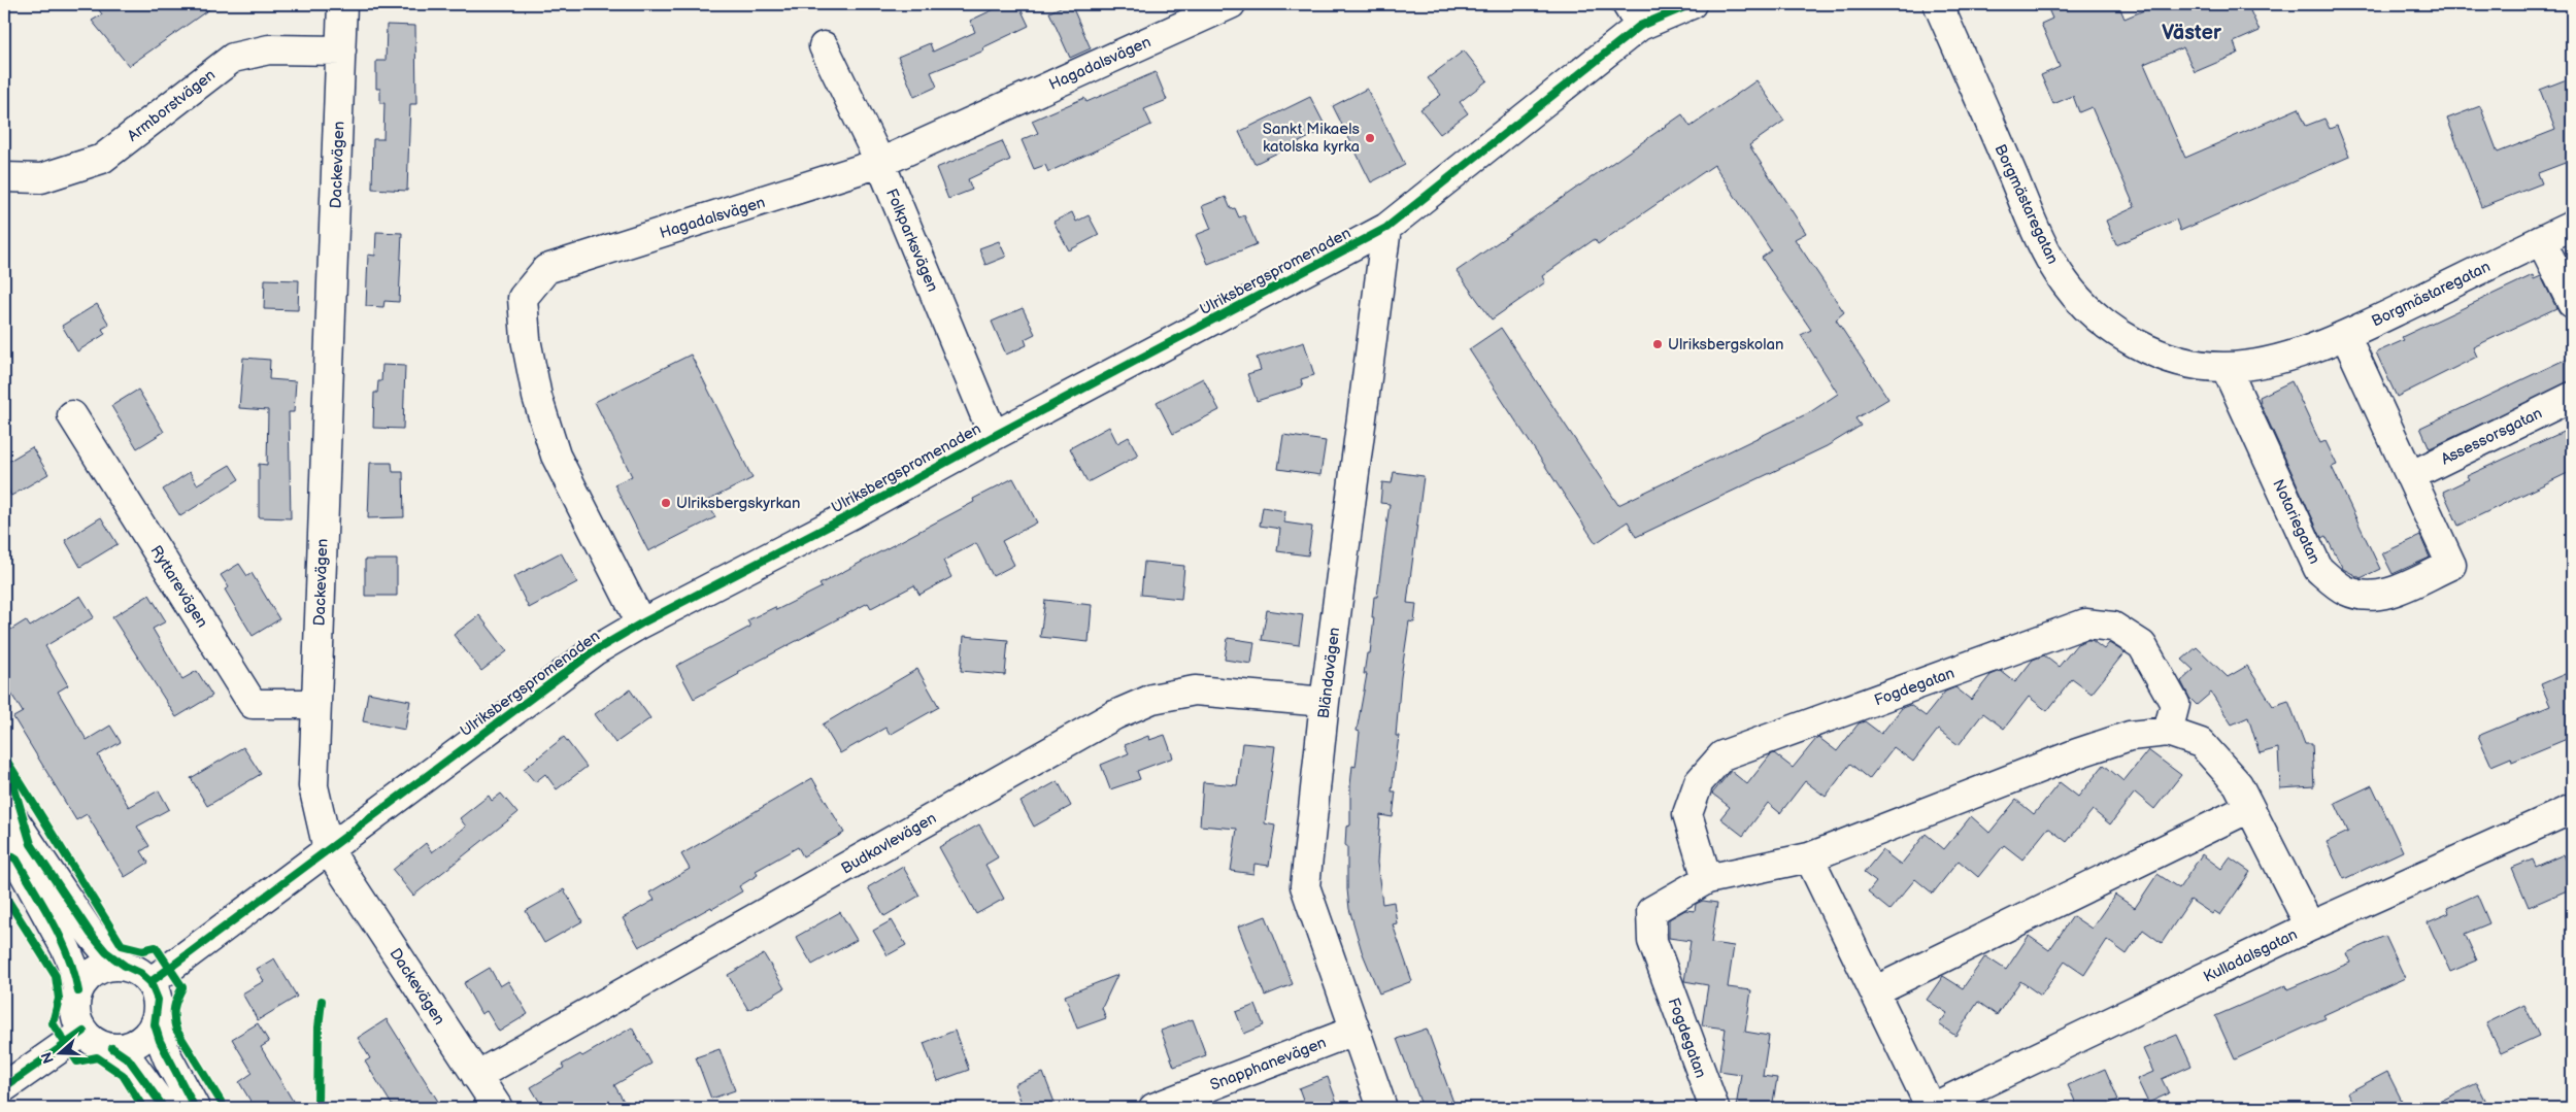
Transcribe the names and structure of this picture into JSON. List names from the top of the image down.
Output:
{
  "streets": {
    "street": [
      "Hagadalsvägen",
      "Armborstvägen",
      "Dackevägen",
      "Borgmästaregatan",
      "Folkparksvägen",
      "Ulriksbergspromenaden",
      "Assessorsgatan",
      "Notariegatan",
      "Ryttarevägen",
      "Bländavägen",
      "Fogdegatan",
      "Budkavlevägen",
      "Kulladalsgatan",
      "Snapphanevägen"
    ]
  },
  "crossings": [
    ["Hagadalsvägen", "Folkparksvägen"],
    ["Hagadalsvägen", "Ulriksbergspromenaden"],
    ["Armborstvägen", "Dackevägen"],
    ["Dackevägen", "Ulriksbergspromenaden"],
    ["Dackevägen", "Ryttarevägen"],
    ["Dackevägen", "Budkavlevägen"],
    ["Borgmästaregatan", "Notariegatan"],
    ["Folkparksvägen", "Ulriksbergspromenaden"],
    ["Ulriksbergspromenaden", "Bländavägen"],
    ["Assessorsgatan", "Notariegatan"],
    ["Bländavägen", "Budkavlevägen"],
    ["Bländavägen", "Snapphanevägen"],
    ["Fogdegatan", "Kulladalsgatan"]
  ],
  "districts": ["Väster"],
  "places": ["Sankt Mikaels katolska kyrka", "Ulriksbergskolan", "Ulriksbergskyrkan"],
  "north": "left"
}
